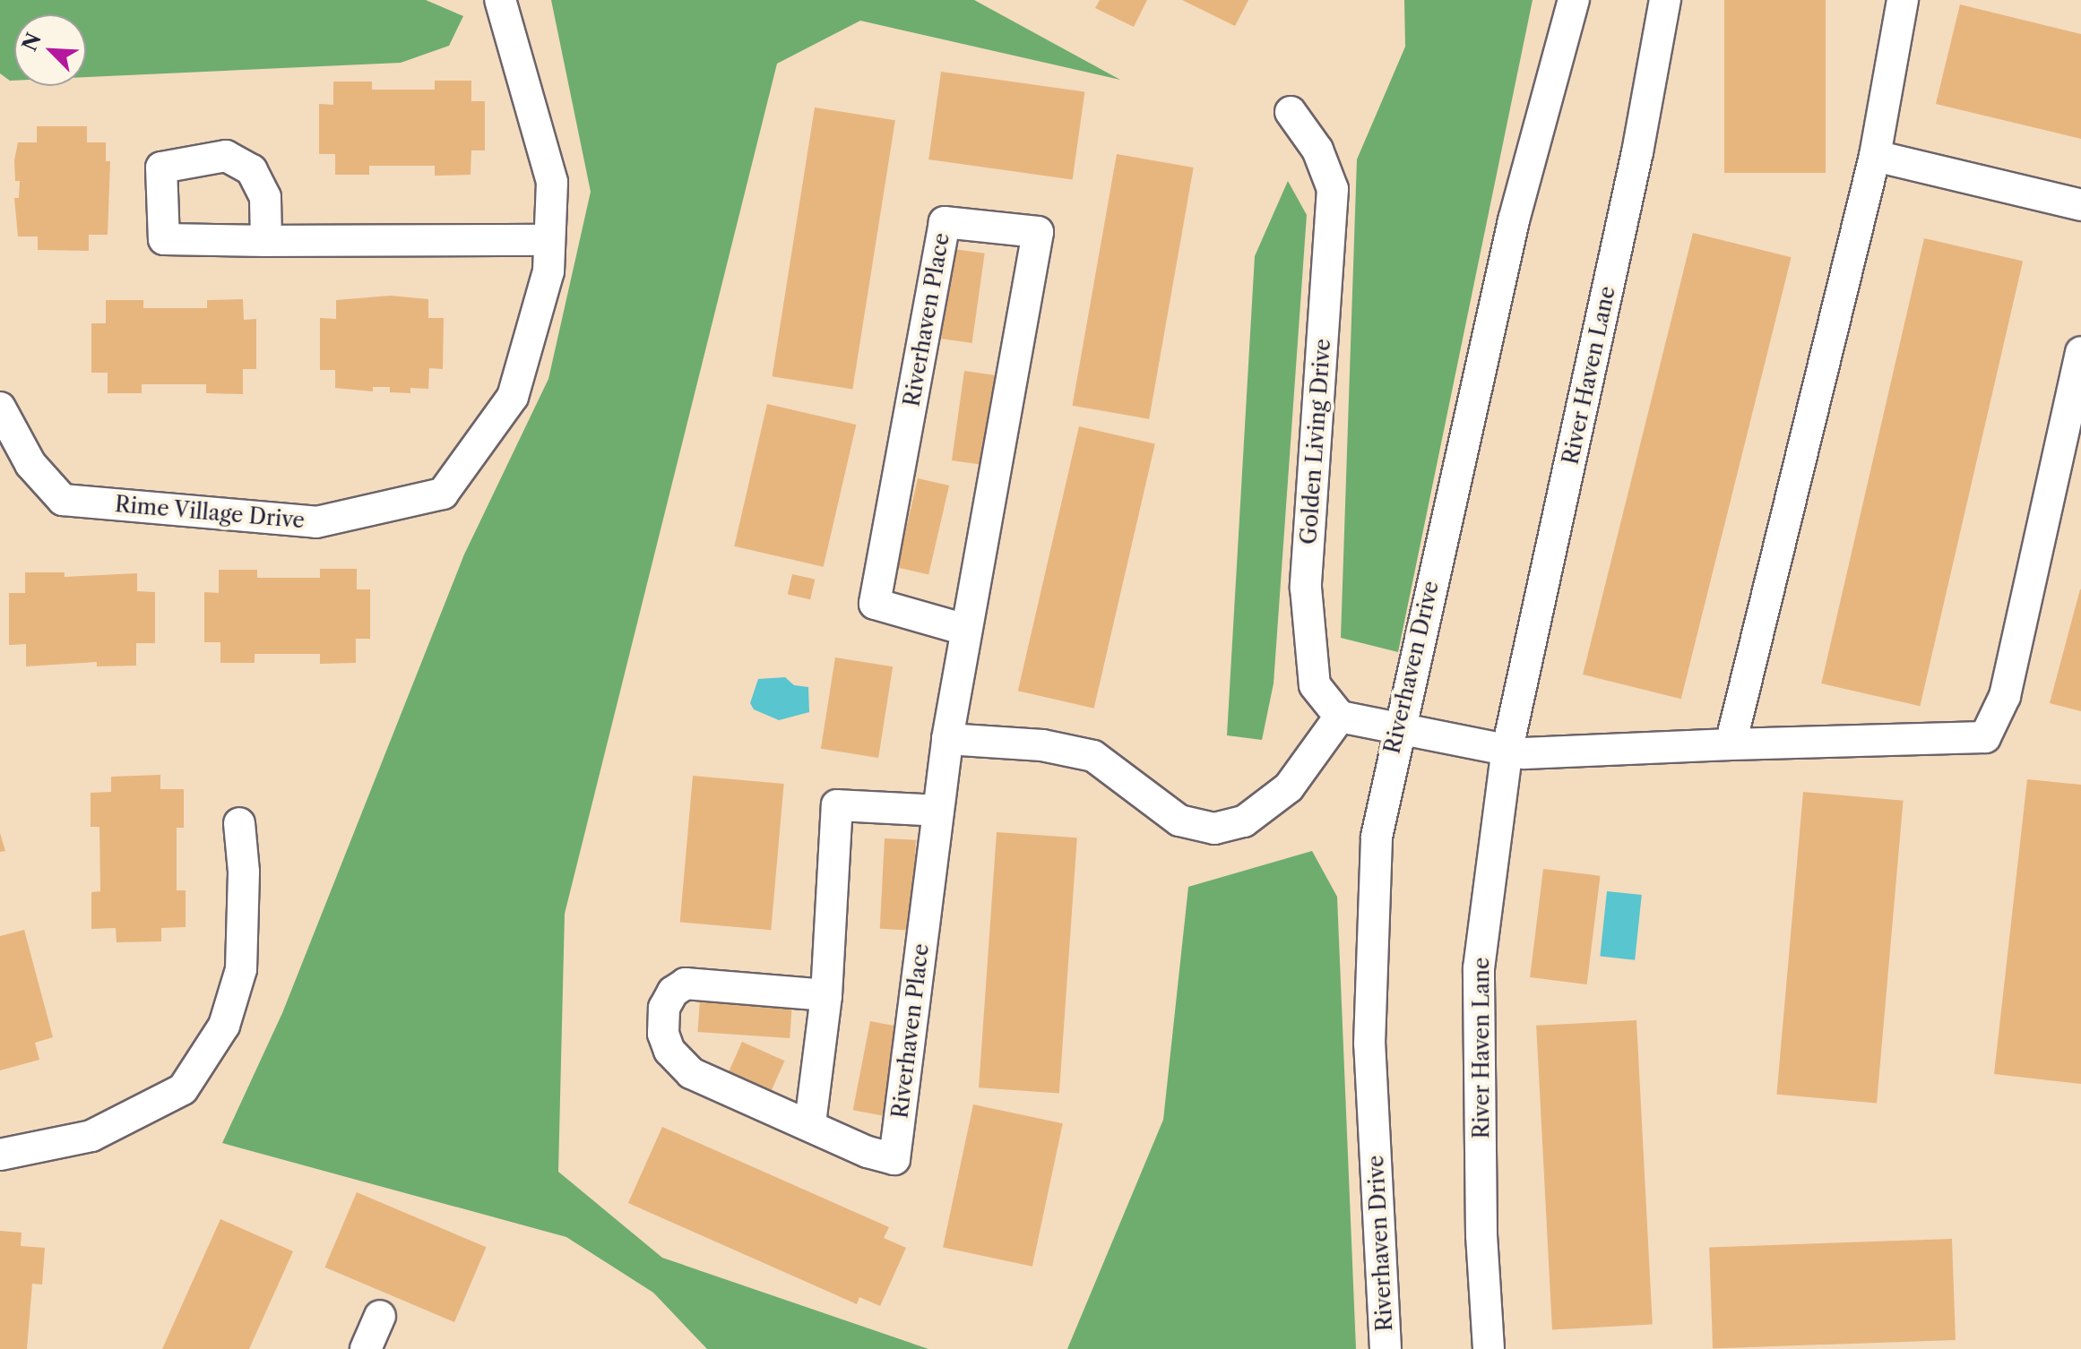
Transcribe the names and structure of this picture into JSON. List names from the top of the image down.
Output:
{
  "streets": {
    "street": [
      "Riverhaven Place",
      "River Haven Lane",
      "Golden Living Drive",
      "Rime Village Drive",
      "Riverhaven Drive"
    ]
  },
  "north": "top left"
}
